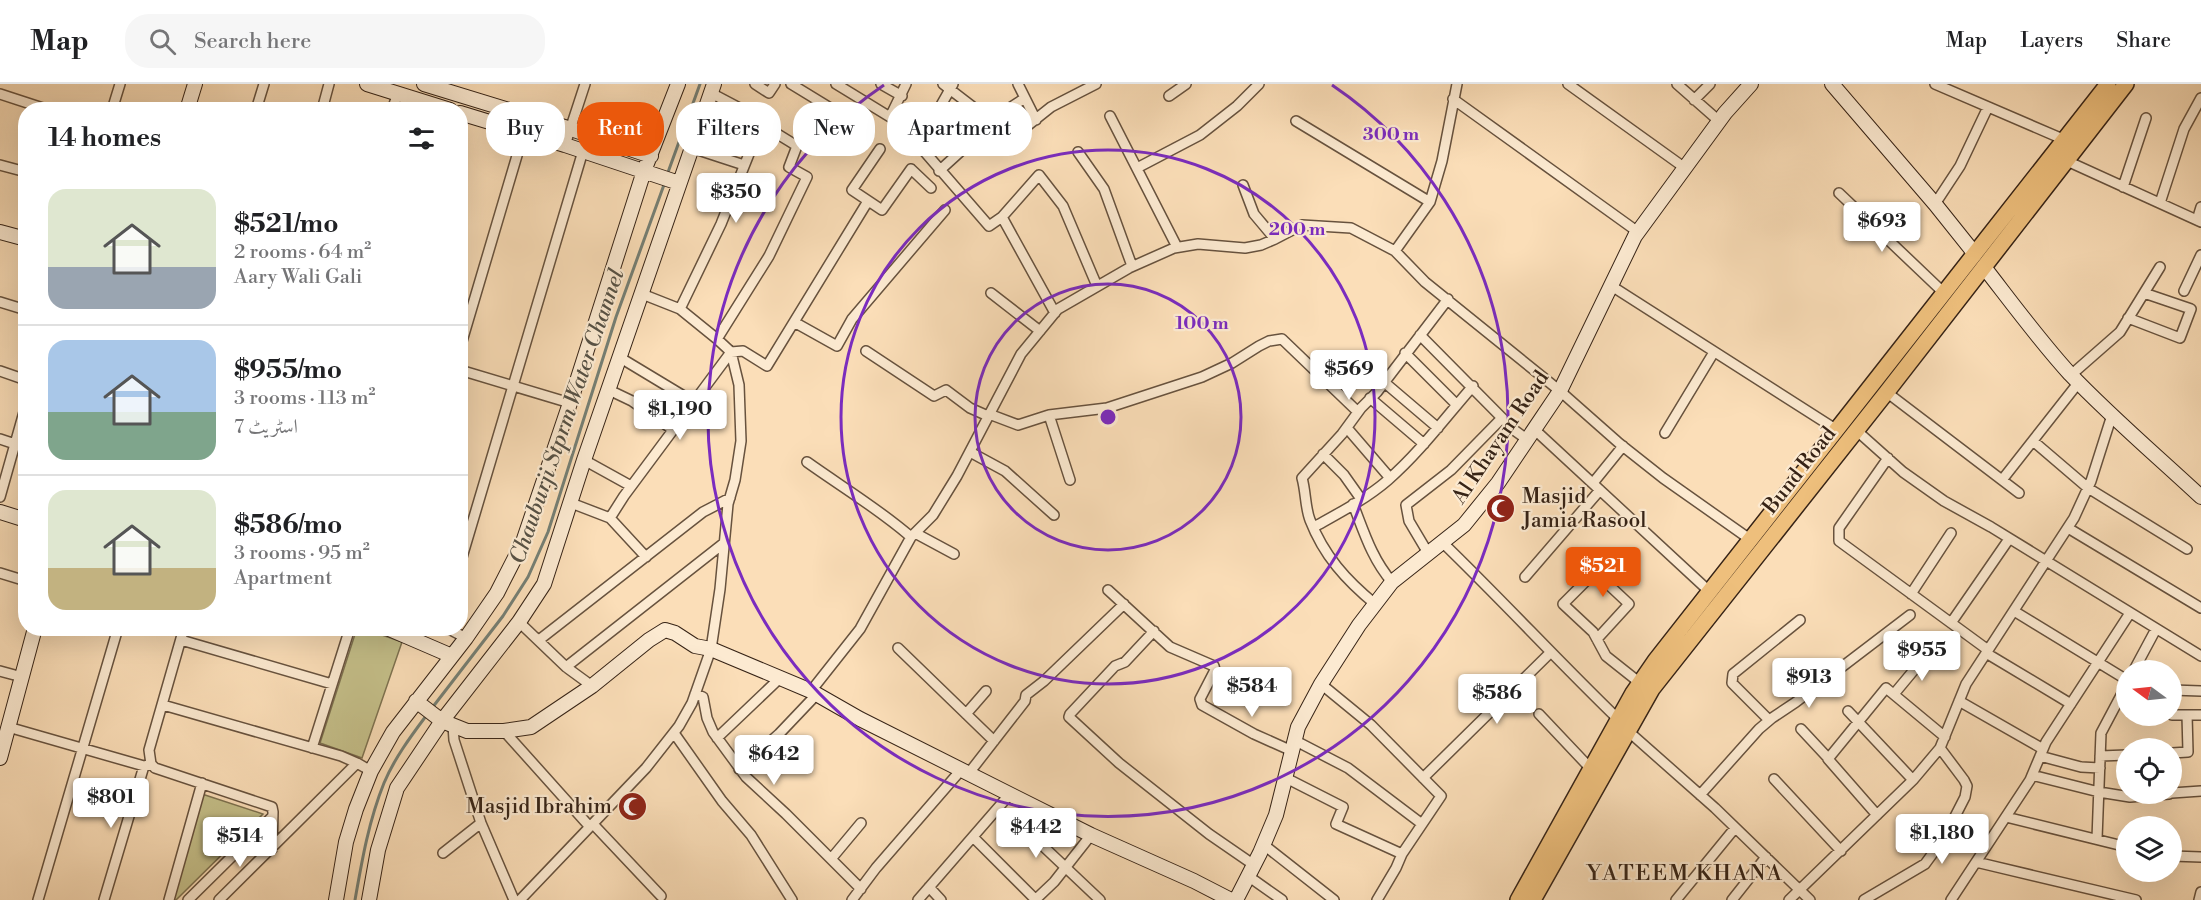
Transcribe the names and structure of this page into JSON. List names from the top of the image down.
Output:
{
  "streets": {
    "main road": ["Bund Road"],
    "street": ["Al Khayam Road"]
  },
  "districts": ["YATEEM KHANA"],
  "water": ["Chauburji Stprm Water Channel"],
  "places": {
    "mosque": ["Masjid Jamia Rasool", "Masjid Ibrahim"]
  },
  "north": "left",
  "page": {
    "header": "Map",
    "search": "Search here",
    "nav": ["Map", "Layers", "Share"],
    "chip": [
      "Buy",
      "Rent",
      "Filters",
      "New",
      "Apartment"
    ],
    "heading": "14 homes",
    "price": [
      "$350",
      "$693",
      "$569",
      "$1,190",
      "$521",
      "$955",
      "$913",
      "$584",
      "$586",
      "$642",
      "$801",
      "$442",
      "$1,180",
      "$514"
    ],
    "list": [
      {
        "name": "$521/mo",
        "note": "2 rooms · 64 m² · Aary Wali Gali"
      },
      {
        "name": "$955/mo",
        "note": "3 rooms · 113 m² · اسٹریٹ 7"
      },
      {
        "name": "$586/mo",
        "note": "3 rooms · 95 m² · Apartment"
      }
    ]
  },
  "rings": ["300 m", "200 m", "100 m"]
}
